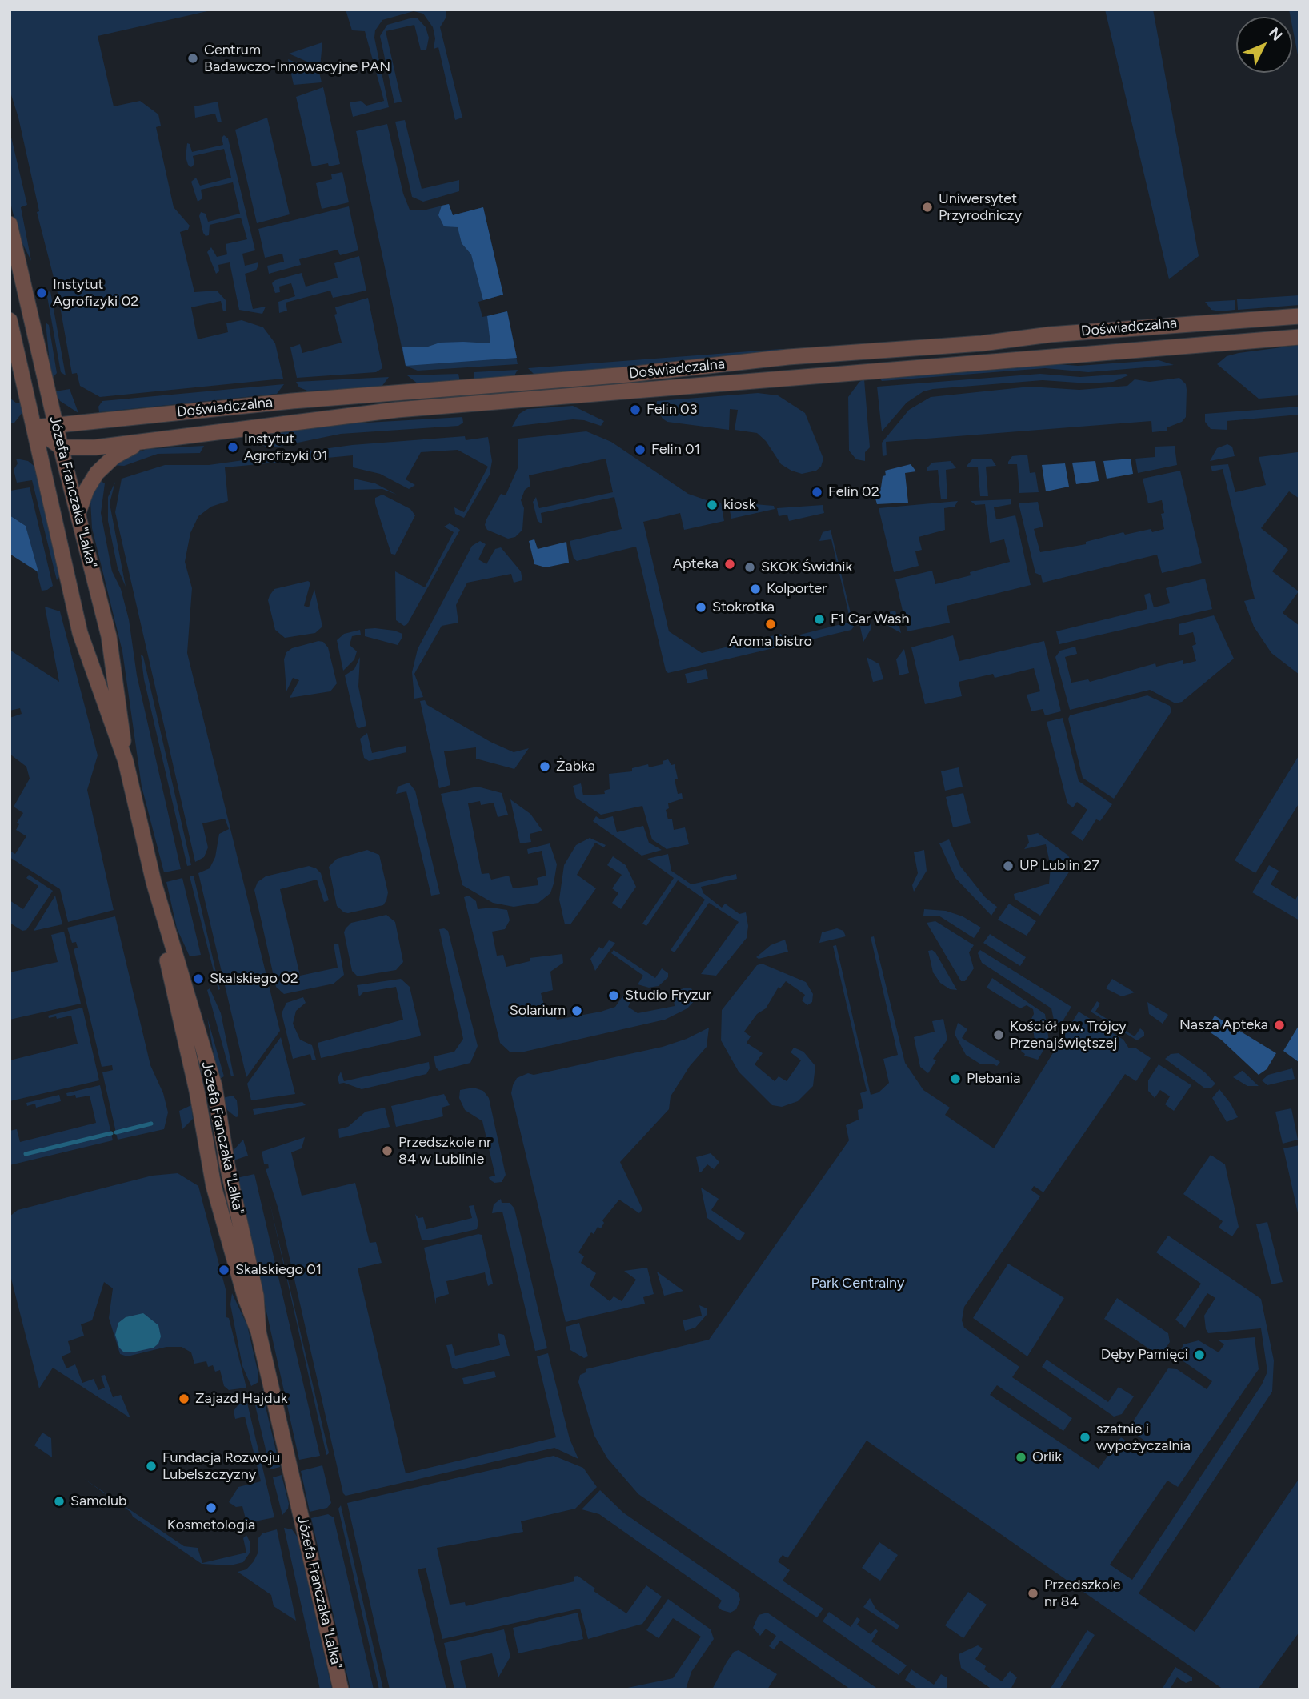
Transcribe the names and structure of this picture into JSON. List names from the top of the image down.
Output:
{
  "streets": {
    "street": ["Doświadczalna", "Józefa Franczaka \"Lalka\""]
  },
  "crossings": [
    ["Doświadczalna", "Józefa Franczaka \"Lalka\""]
  ],
  "parks": ["Park Centralny"],
  "places": [
    "Centrum Badawczo-Innowacyjne PAN",
    "Uniwersytet Przyrodniczy",
    "Instytut Agrofizyki 02",
    "Felin 03",
    "Instytut Agrofizyki 01",
    "Felin 01",
    "Felin 02",
    "kiosk",
    "Apteka",
    "SKOK Świdnik",
    "Kolporter",
    "Stokrotka",
    "F1 Car Wash",
    "Aroma bistro",
    "Żabka",
    "UP Lublin 27",
    "Skalskiego 02",
    "Studio Fryzur",
    "Solarium",
    "Nasza Apteka",
    "Kościół pw. Trójcy Przenajświętszej",
    "Plebania",
    "Przedszkole nr 84 w Lublinie",
    "Skalskiego 01",
    "Dęby Pamięci",
    "Zajazd Hajduk",
    "szatnie i wypożyczalnia",
    "Orlik",
    "Fundacja Rozwoju Lubelszczyzny",
    "Samolub",
    "Kosmetologia",
    "Przedszkole nr 84"
  ],
  "north": "top right"
}
